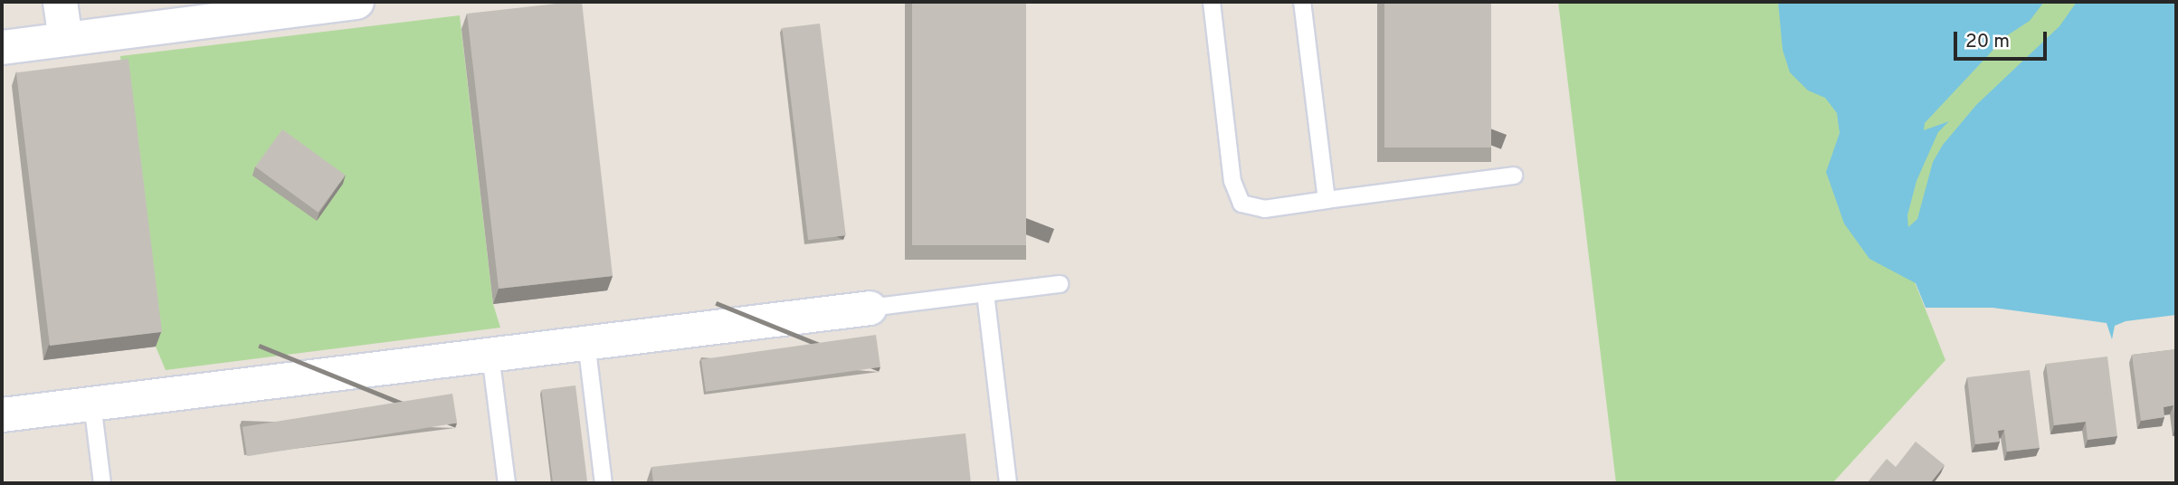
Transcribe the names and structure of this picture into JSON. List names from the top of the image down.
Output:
{
  "scale_bar": "20 m"
}
